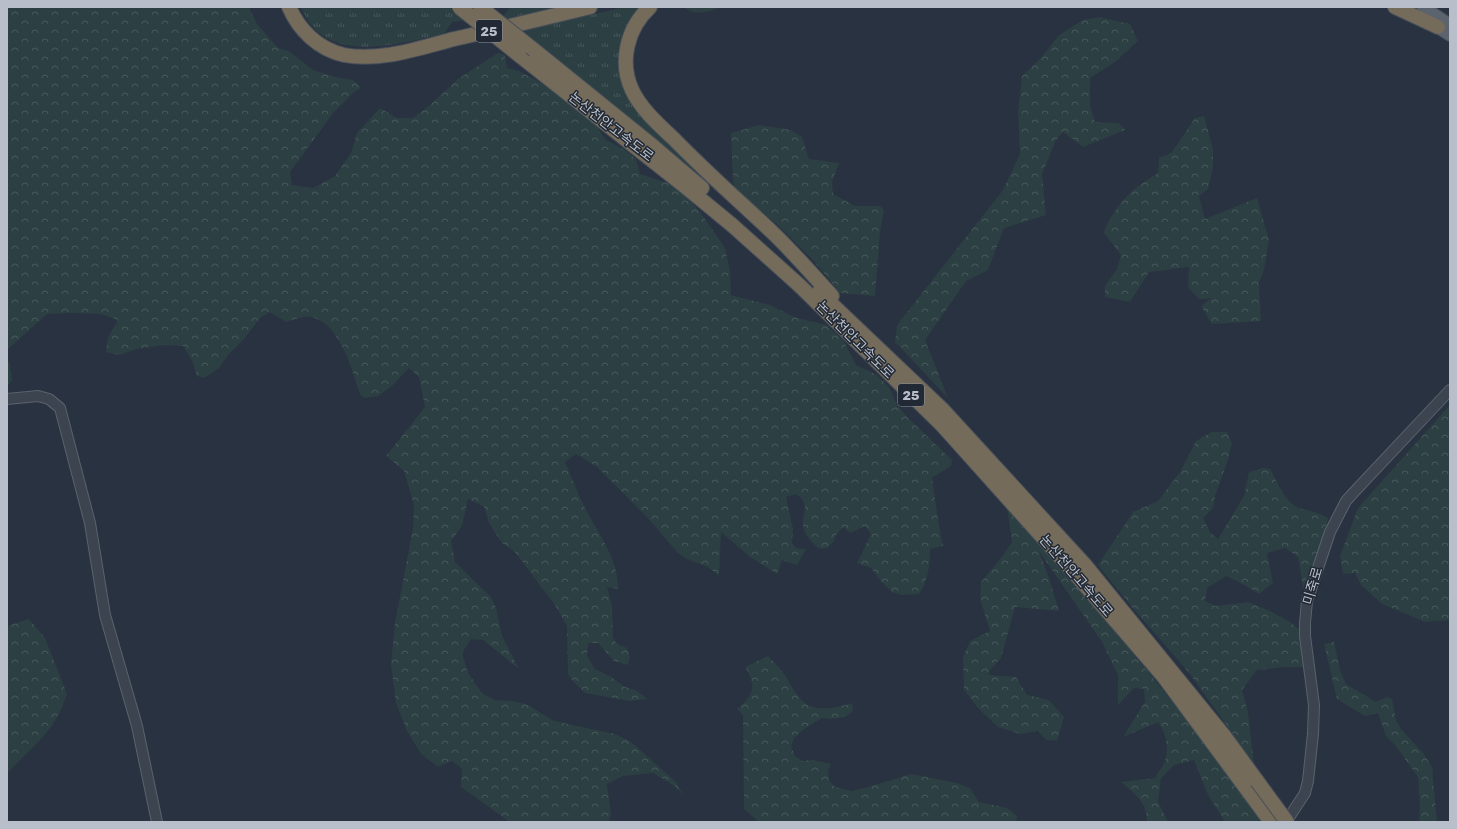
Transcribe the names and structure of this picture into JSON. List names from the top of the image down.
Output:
{
  "streets": {
    "highway": ["25", "논산천안고속도로"],
    "street": ["미죽로"]
  },
  "crossings": [
    ["논산천안고속도로", "미죽로"]
  ]
}
